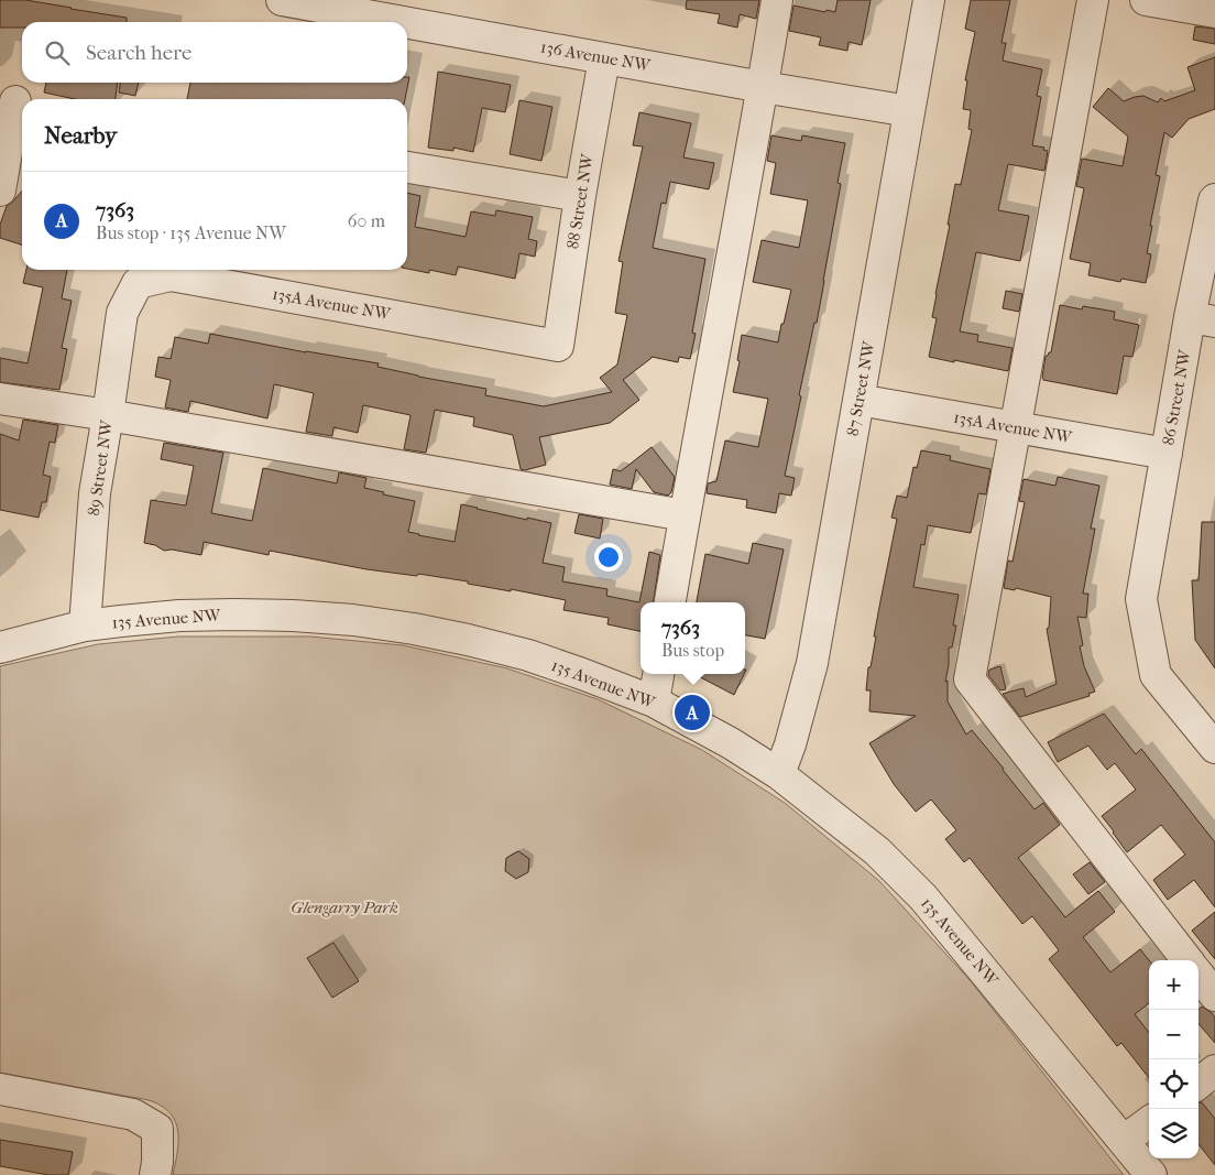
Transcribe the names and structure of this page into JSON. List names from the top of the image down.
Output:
{
  "streets": {
    "street": [
      "136 Avenue NW",
      "88 Street NW",
      "135A Avenue NW",
      "87 Street NW",
      "86 Street NW",
      "89 Street NW",
      "135 Avenue NW"
    ]
  },
  "crossings": [
    ["136 Avenue NW", "88 Street NW"],
    ["136 Avenue NW", "87 Street NW"],
    ["88 Street NW", "135A Avenue NW"],
    ["135A Avenue NW", "87 Street NW"],
    ["135A Avenue NW", "86 Street NW"],
    ["135A Avenue NW", "89 Street NW"],
    ["87 Street NW", "135 Avenue NW"],
    ["89 Street NW", "135 Avenue NW"]
  ],
  "parks": ["Glengarry Park"],
  "page": {
    "search": "Search here",
    "heading": "Nearby",
    "list": [
      {
        "mark": "A",
        "name": "7363",
        "note": "Bus stop · 135 Avenue NW",
        "value": "60 m"
      }
    ],
    "popup": ["7363", "Bus stop"],
    "pins": "A",
    "map_buttons": ["+", "−"]
  }
}
